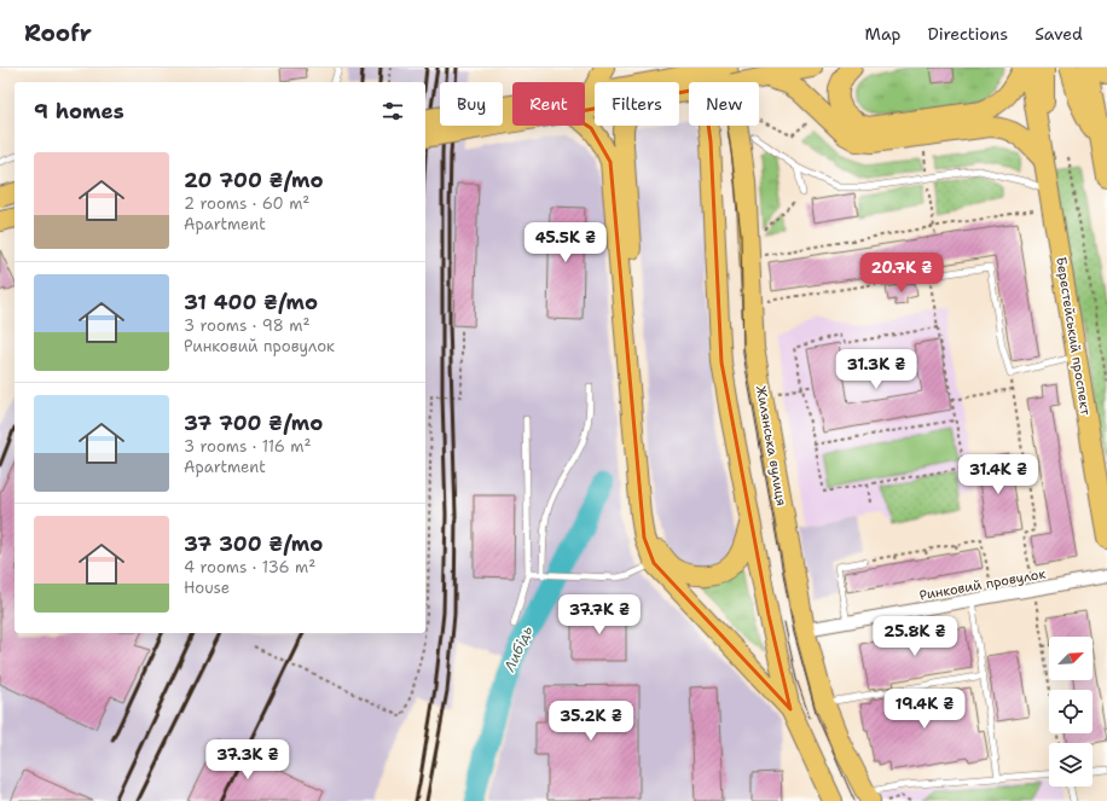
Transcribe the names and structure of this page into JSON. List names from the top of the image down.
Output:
{
  "streets": {
    "main road": ["Берестейський проспект", "Жилянська вулиця"],
    "street": ["Ринковий провулок"]
  },
  "crossings": [
    ["Жилянська вулиця", "Ринковий провулок"]
  ],
  "water": ["Либідь"],
  "north": "top right",
  "page": {
    "header": "Roofr",
    "nav": ["Map", "Directions", "Saved"],
    "chip": [
      "Buy",
      "Rent",
      "Filters",
      "New"
    ],
    "heading": "9 homes",
    "list": [
      {
        "name": "20 700 ₴/mo",
        "note": "2 rooms · 60 m² · Apartment"
      },
      {
        "name": "31 400 ₴/mo",
        "note": "3 rooms · 98 m² · Ринковий провулок"
      },
      {
        "name": "37 700 ₴/mo",
        "note": "3 rooms · 116 m² · Apartment"
      },
      {
        "name": "37 300 ₴/mo",
        "note": "4 rooms · 136 m² · House"
      }
    ],
    "price": [
      "45.5K ₴",
      "20.7K ₴",
      "31.3K ₴",
      "31.4K ₴",
      "37.7K ₴",
      "25.8K ₴",
      "19.4K ₴",
      "35.2K ₴",
      "37.3K ₴"
    ]
  }
}
